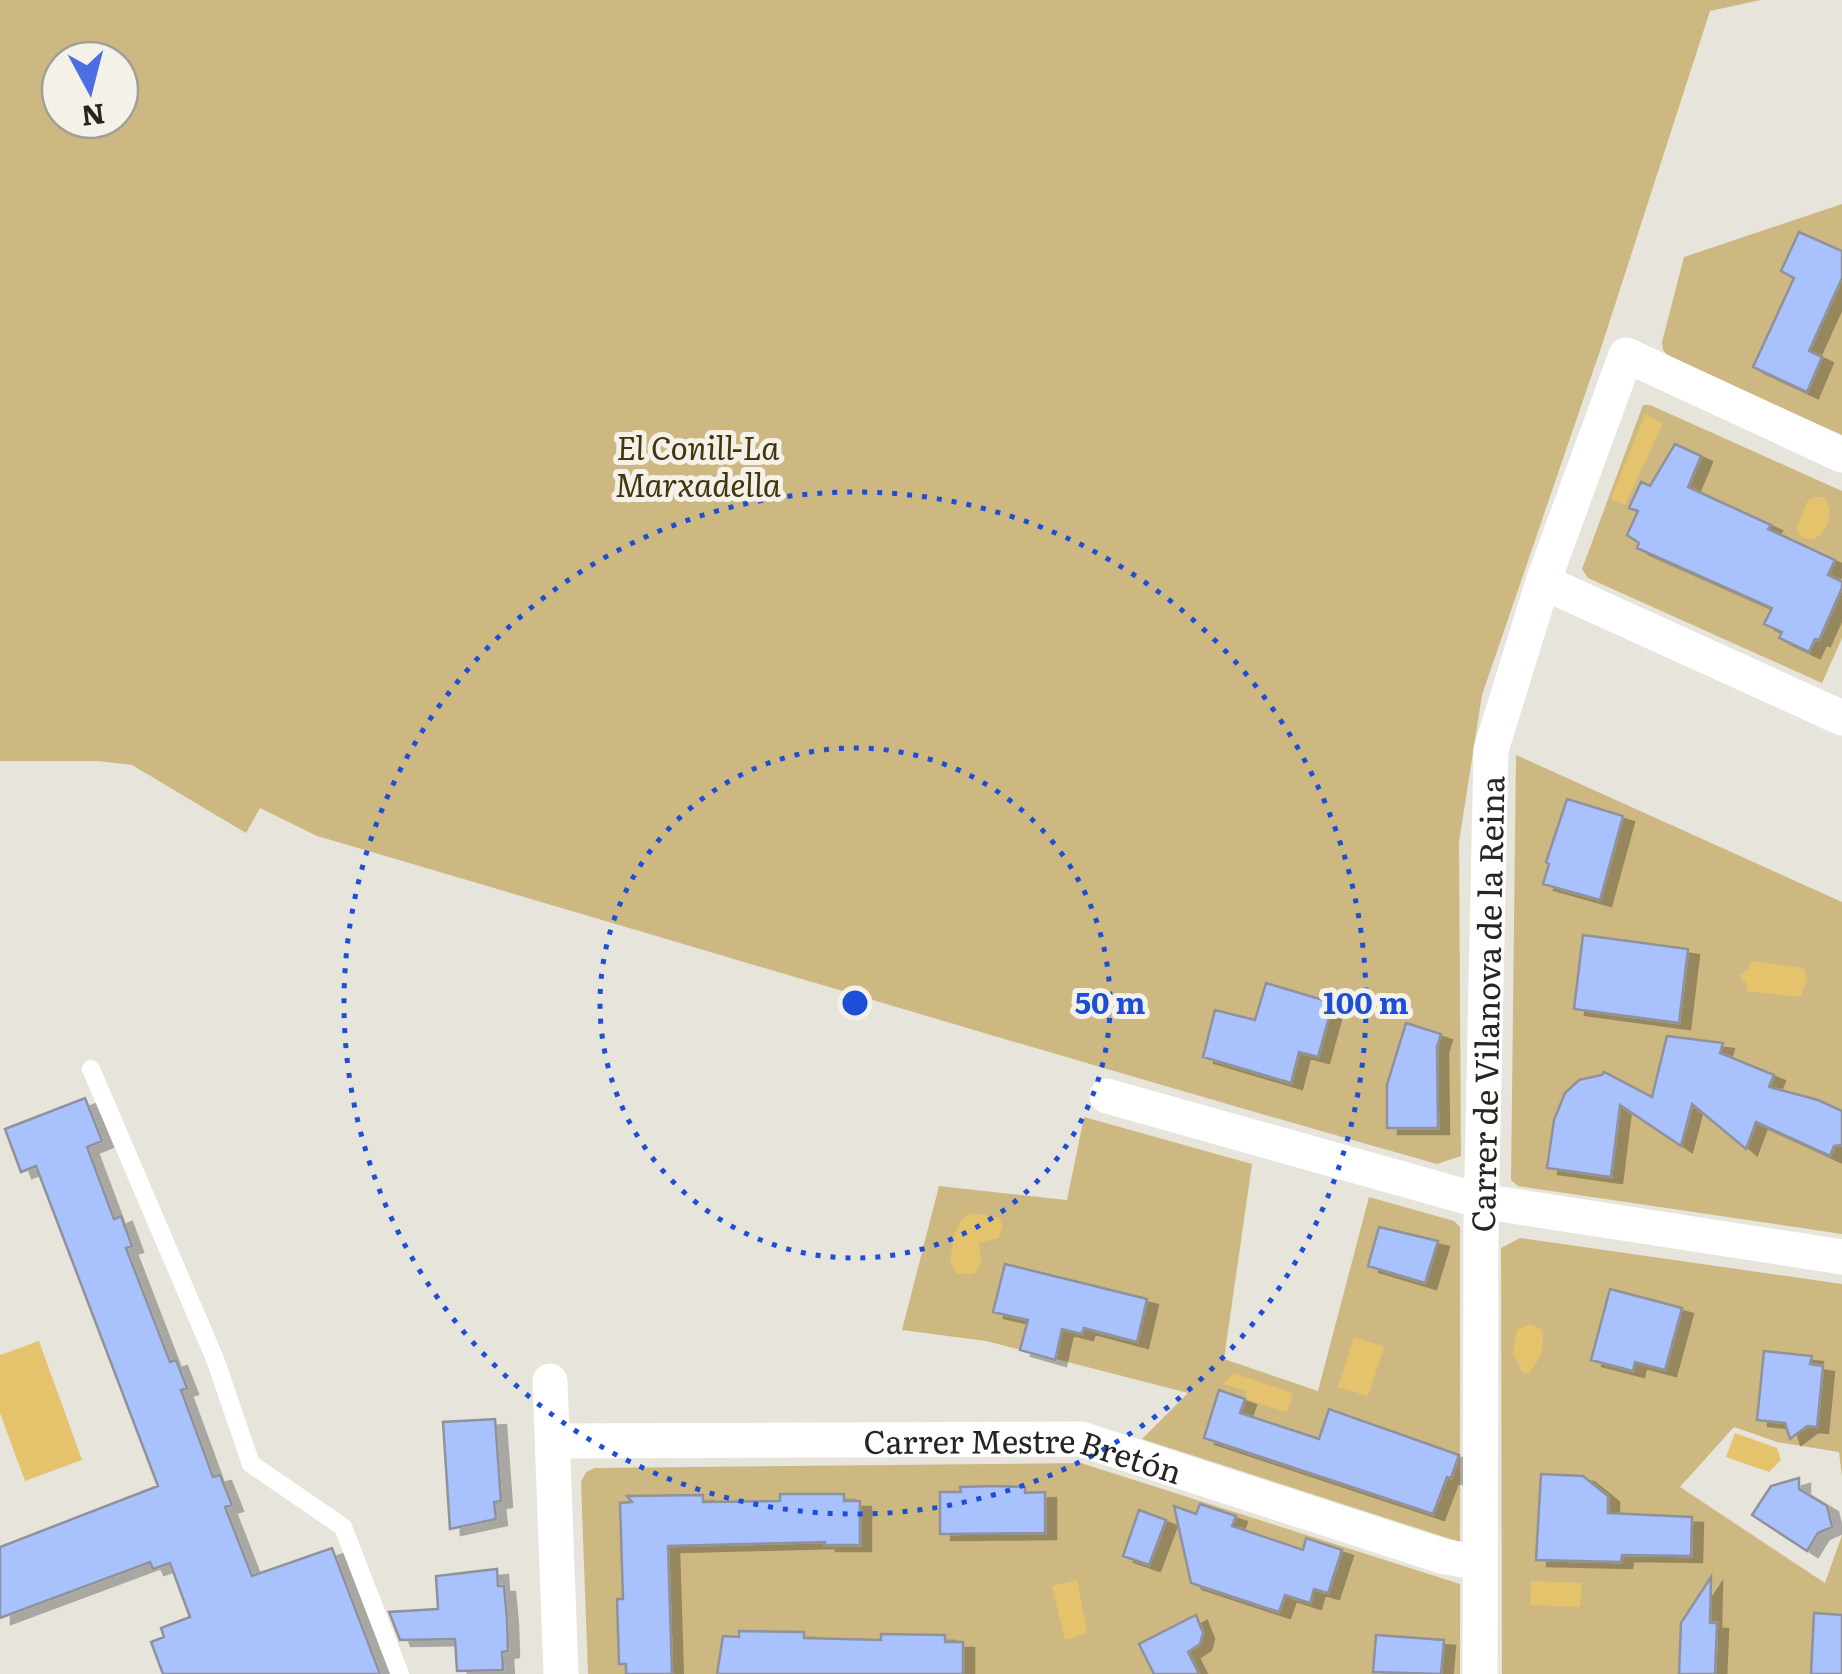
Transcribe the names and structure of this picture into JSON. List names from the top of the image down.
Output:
{
  "streets": {
    "street": ["Carrer de Vilanova de la Reina", "Carrer Mestre Bretón"]
  },
  "crossings": [
    ["Carrer de Vilanova de la Reina", "Carrer Mestre Bretón"]
  ],
  "parks": ["El Conill-La Marxadella"],
  "north": "bottom",
  "rings": ["50 m", "100 m"]
}
